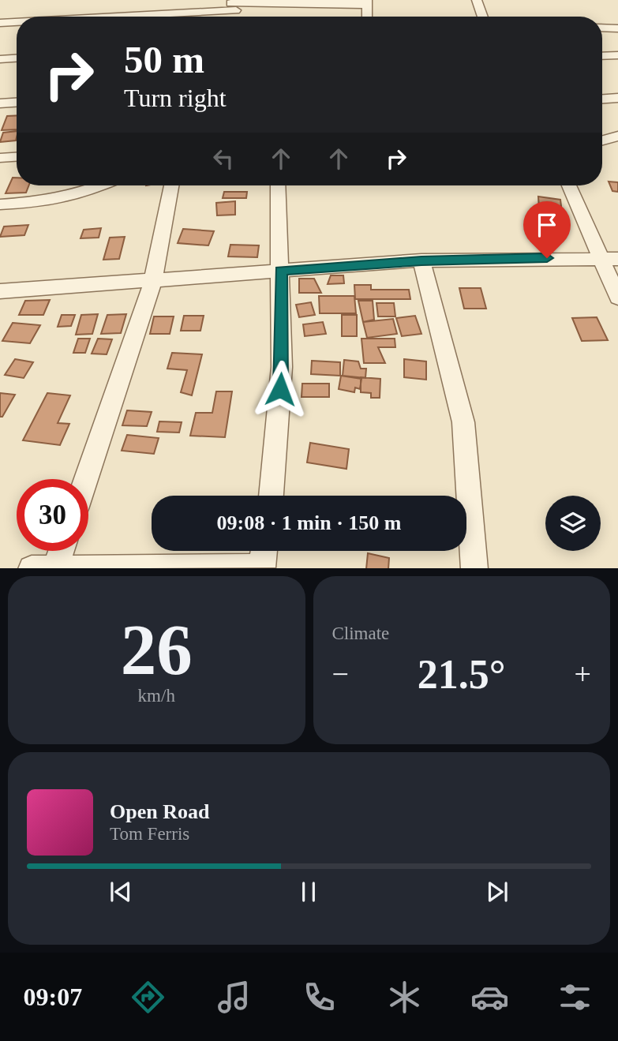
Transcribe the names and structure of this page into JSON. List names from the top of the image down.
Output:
{
  "page": {
    "turn": ["50 m", "Turn right"],
    "limit": "30",
    "trip": "09:08 · 1 min · 150 m",
    "tile": [
      ["26", "km/h"],
      "Climate"
    ],
    "heat": ["−", "21.5°", "+"],
    "song": ["Open Road", "Tom Ferris"],
    "tabs": "09:07"
  }
}
